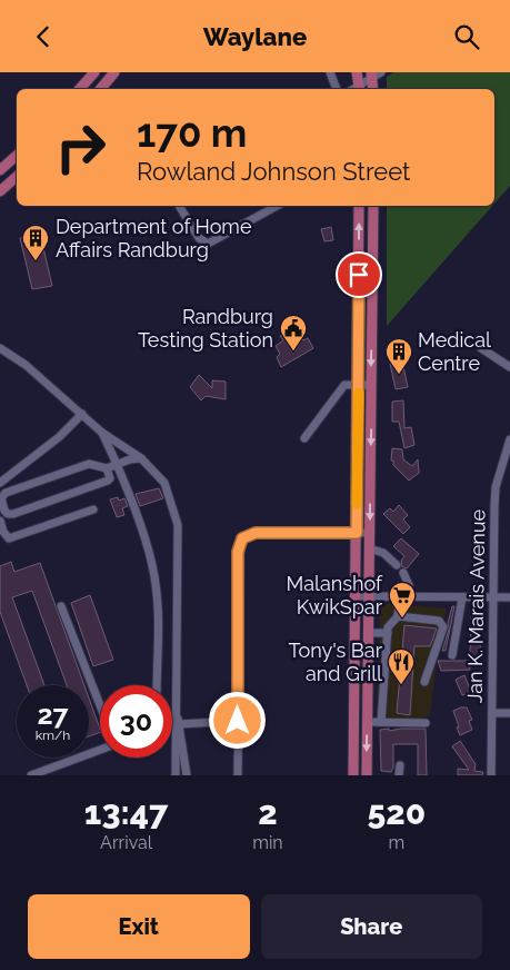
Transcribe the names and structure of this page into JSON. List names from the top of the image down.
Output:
{
  "streets": {
    "street": ["Jan K. Marais Avenue"]
  },
  "places": {
    "building": ["Department of Home Affairs Randburg", "Medical Centre"],
    "public building": ["Randburg Testing Station"],
    "supermarket": ["Malanshof KwikSpar"],
    "restaurant": ["Tony's Bar and Grill"]
  },
  "page": {
    "header": "Waylane",
    "turn": ["170 m", "Rowland Johnson Street"],
    "speed": "27 km/h",
    "limit": "30",
    "eta": [
      "13:47",
      "Arrival",
      "2",
      "min",
      "520",
      "m"
    ],
    "buttons": ["Exit", "Share"]
  }
}
